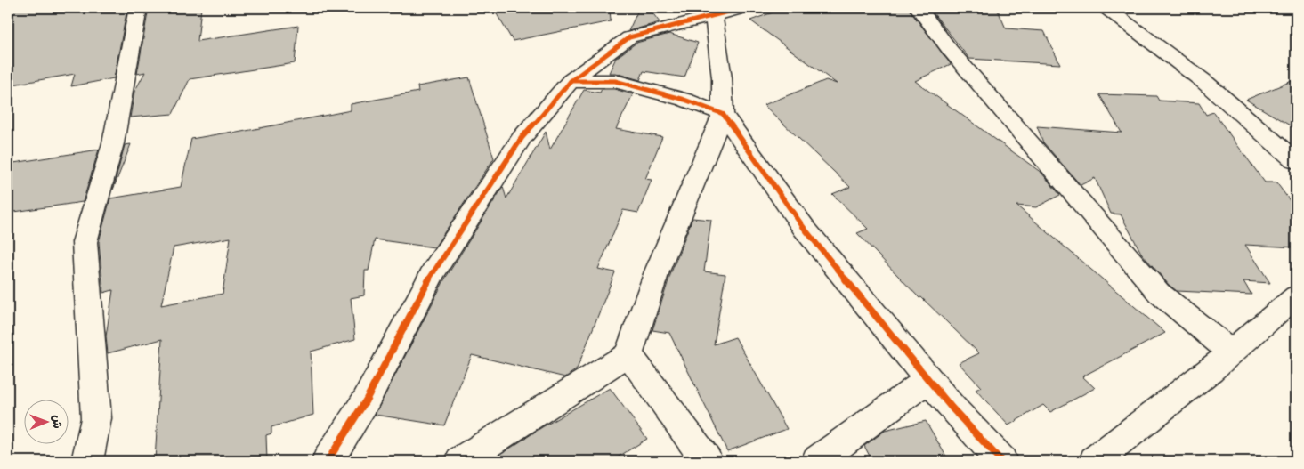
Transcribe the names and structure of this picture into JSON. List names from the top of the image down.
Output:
{
  "north": "right"
}
